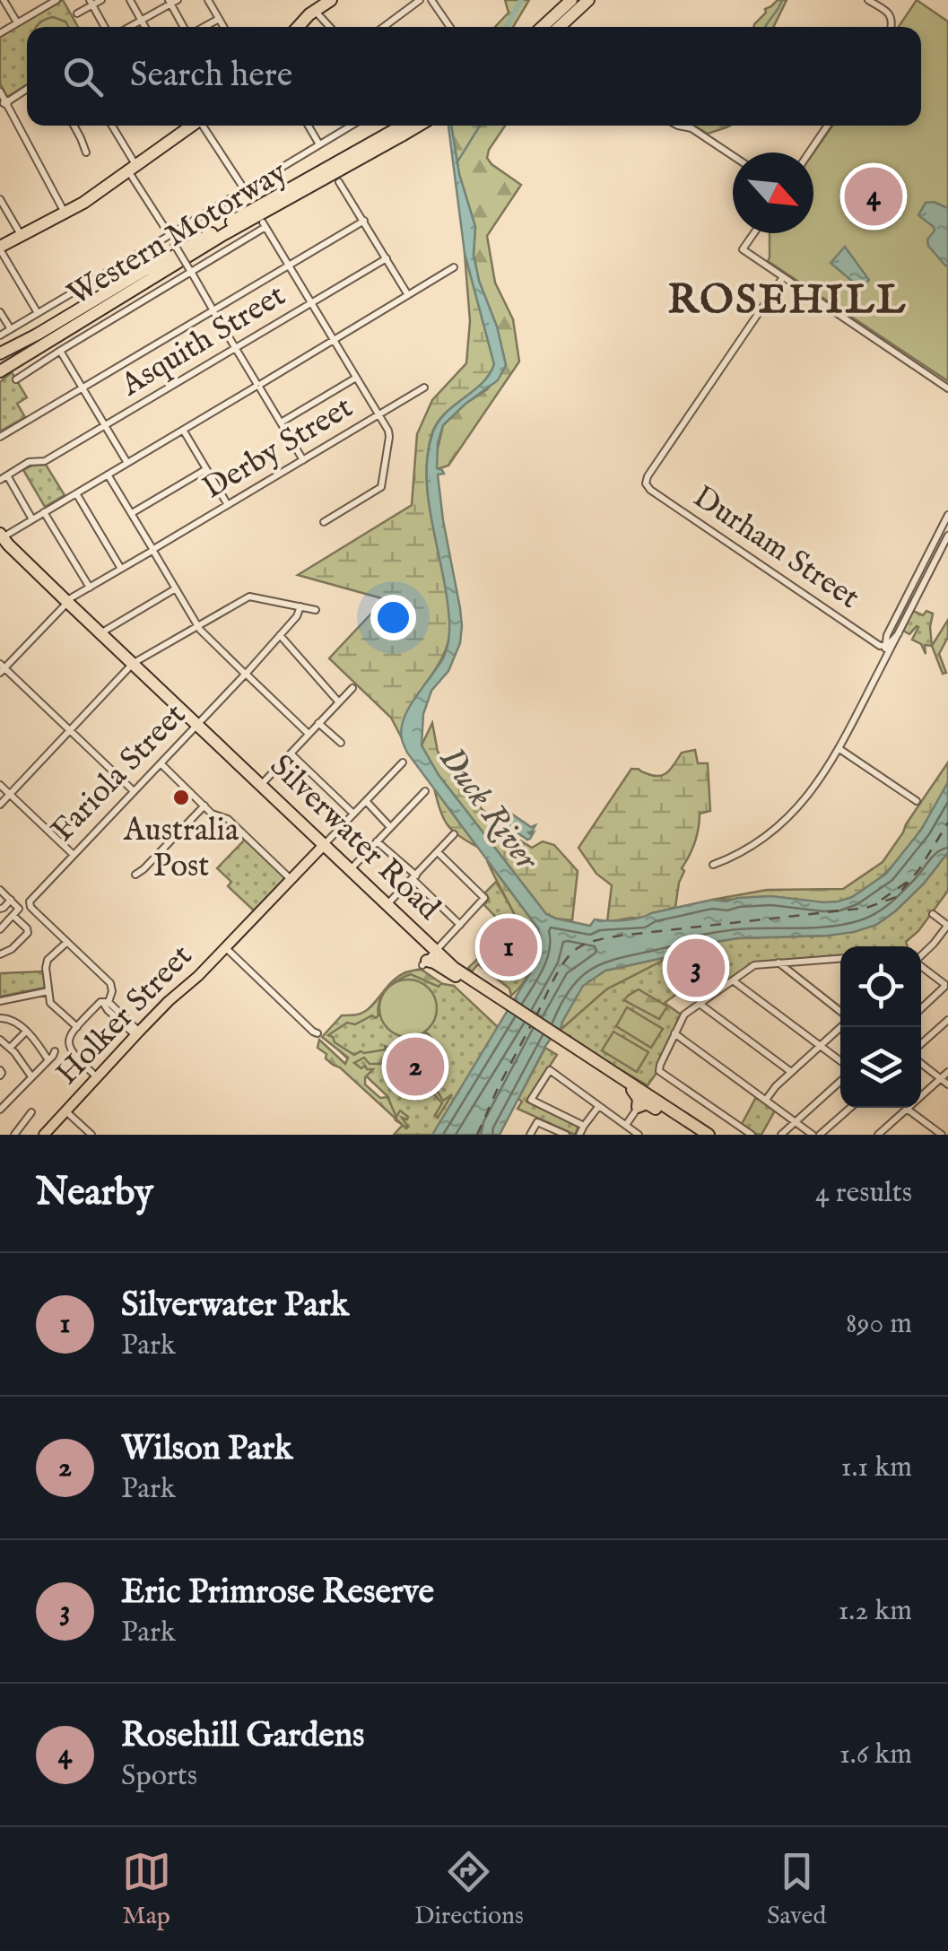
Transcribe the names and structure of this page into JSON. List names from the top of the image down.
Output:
{
  "streets": {
    "highway": ["Western Motorway", "Silverwater Road"],
    "main road": ["Holker Street"],
    "street": [
      "Asquith Street",
      "Derby Street",
      "Durham Street",
      "Fariola Street"
    ]
  },
  "crossings": [
    ["Derby Street", "Silverwater Road"],
    ["Fariola Street", "Silverwater Road"],
    ["Silverwater Road", "Holker Street"]
  ],
  "districts": ["ROSEHILL"],
  "water": ["Duck River"],
  "places": ["Australia Post"],
  "north": "bottom right",
  "page": {
    "search": "Search here",
    "pins": [
      "4",
      "1",
      "3",
      "2"
    ],
    "heading": ["Nearby", "4 results"],
    "list": [
      {
        "mark": "1",
        "name": "Silverwater Park",
        "note": "Park",
        "value": "890 m"
      },
      {
        "mark": "2",
        "name": "Wilson Park",
        "note": "Park",
        "value": "1.1 km"
      },
      {
        "mark": "3",
        "name": "Eric Primrose Reserve",
        "note": "Park",
        "value": "1.2 km"
      },
      {
        "mark": "4",
        "name": "Rosehill Gardens",
        "note": "Sports",
        "value": "1.6 km"
      }
    ],
    "nav": ["Map", "Directions", "Saved"]
  }
}
